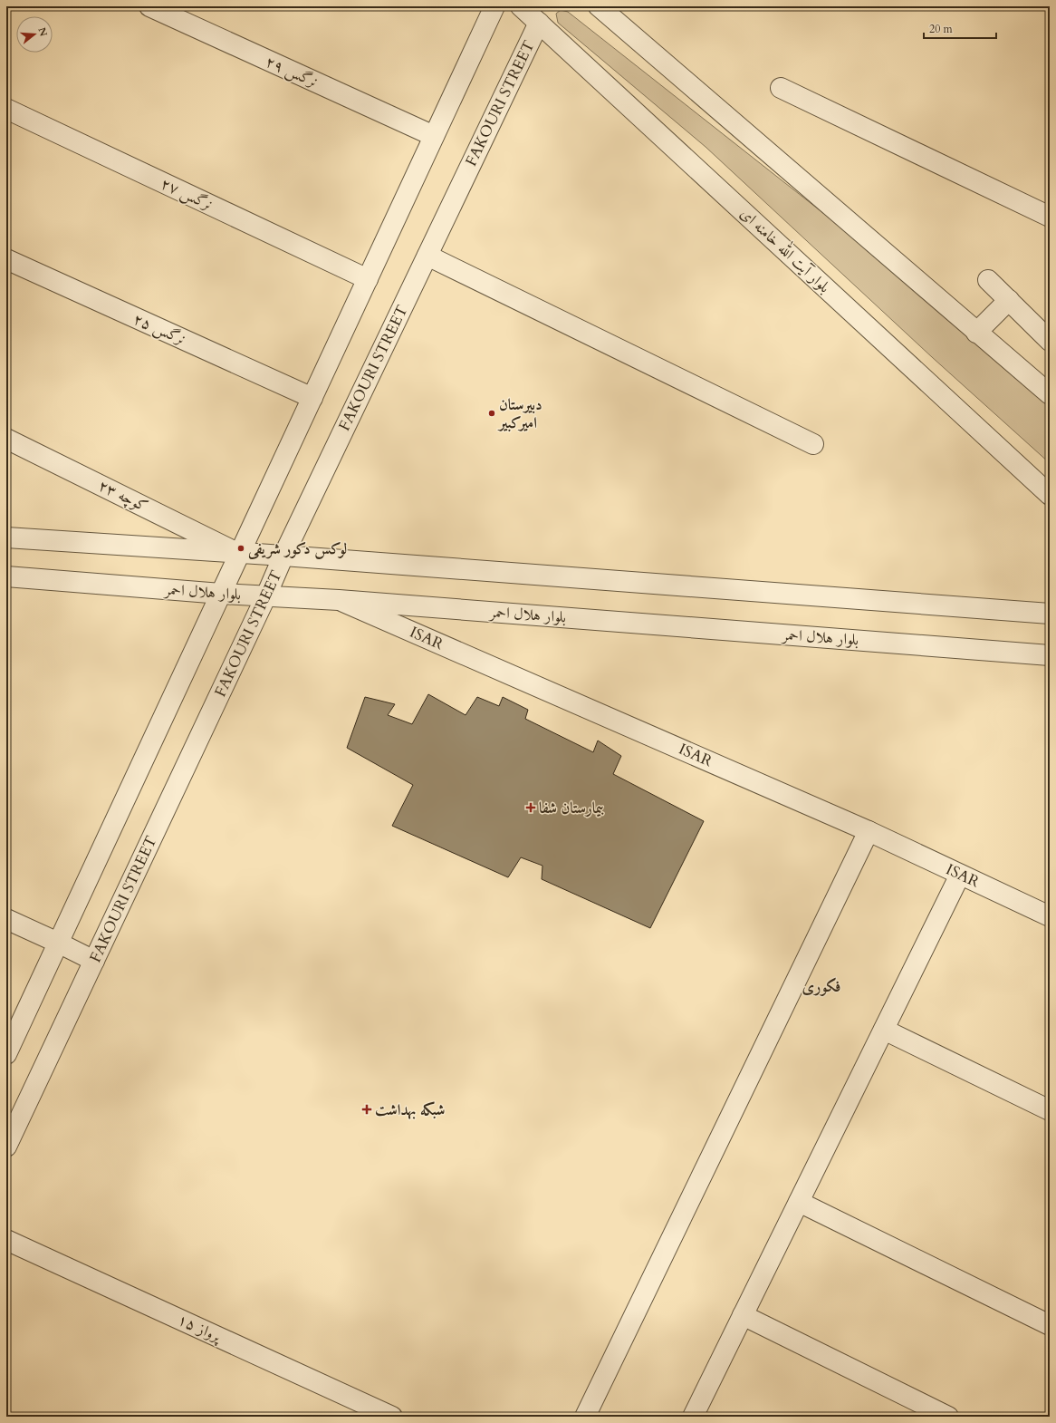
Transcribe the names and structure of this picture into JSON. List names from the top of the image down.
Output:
{
  "streets": {
    "street": [
      "نرگس ۲۹",
      "FAKOURI STREET",
      "نرگس ۲۷",
      "بلوار آیت الله خامنه ای",
      "نرگس ۲۵",
      "کوچه ۲۳",
      "بلوار هلال احمر",
      "ISAR",
      "پرواز ۱۵"
    ]
  },
  "crossings": [
    ["FAKOURI STREET", "بلوار آیت الله خامنه ای"],
    ["FAKOURI STREET", "بلوار هلال احمر"],
    ["بلوار هلال احمر", "ISAR"]
  ],
  "districts": ["فکوری"],
  "places": {
    "other": ["دبیرستان امیرکبیر", "لوکس دکور شریفی"],
    "health": ["بیمارستان شفا", "شبکه بهداشت"]
  },
  "scale_bar": "20 m",
  "north": "right"
}
